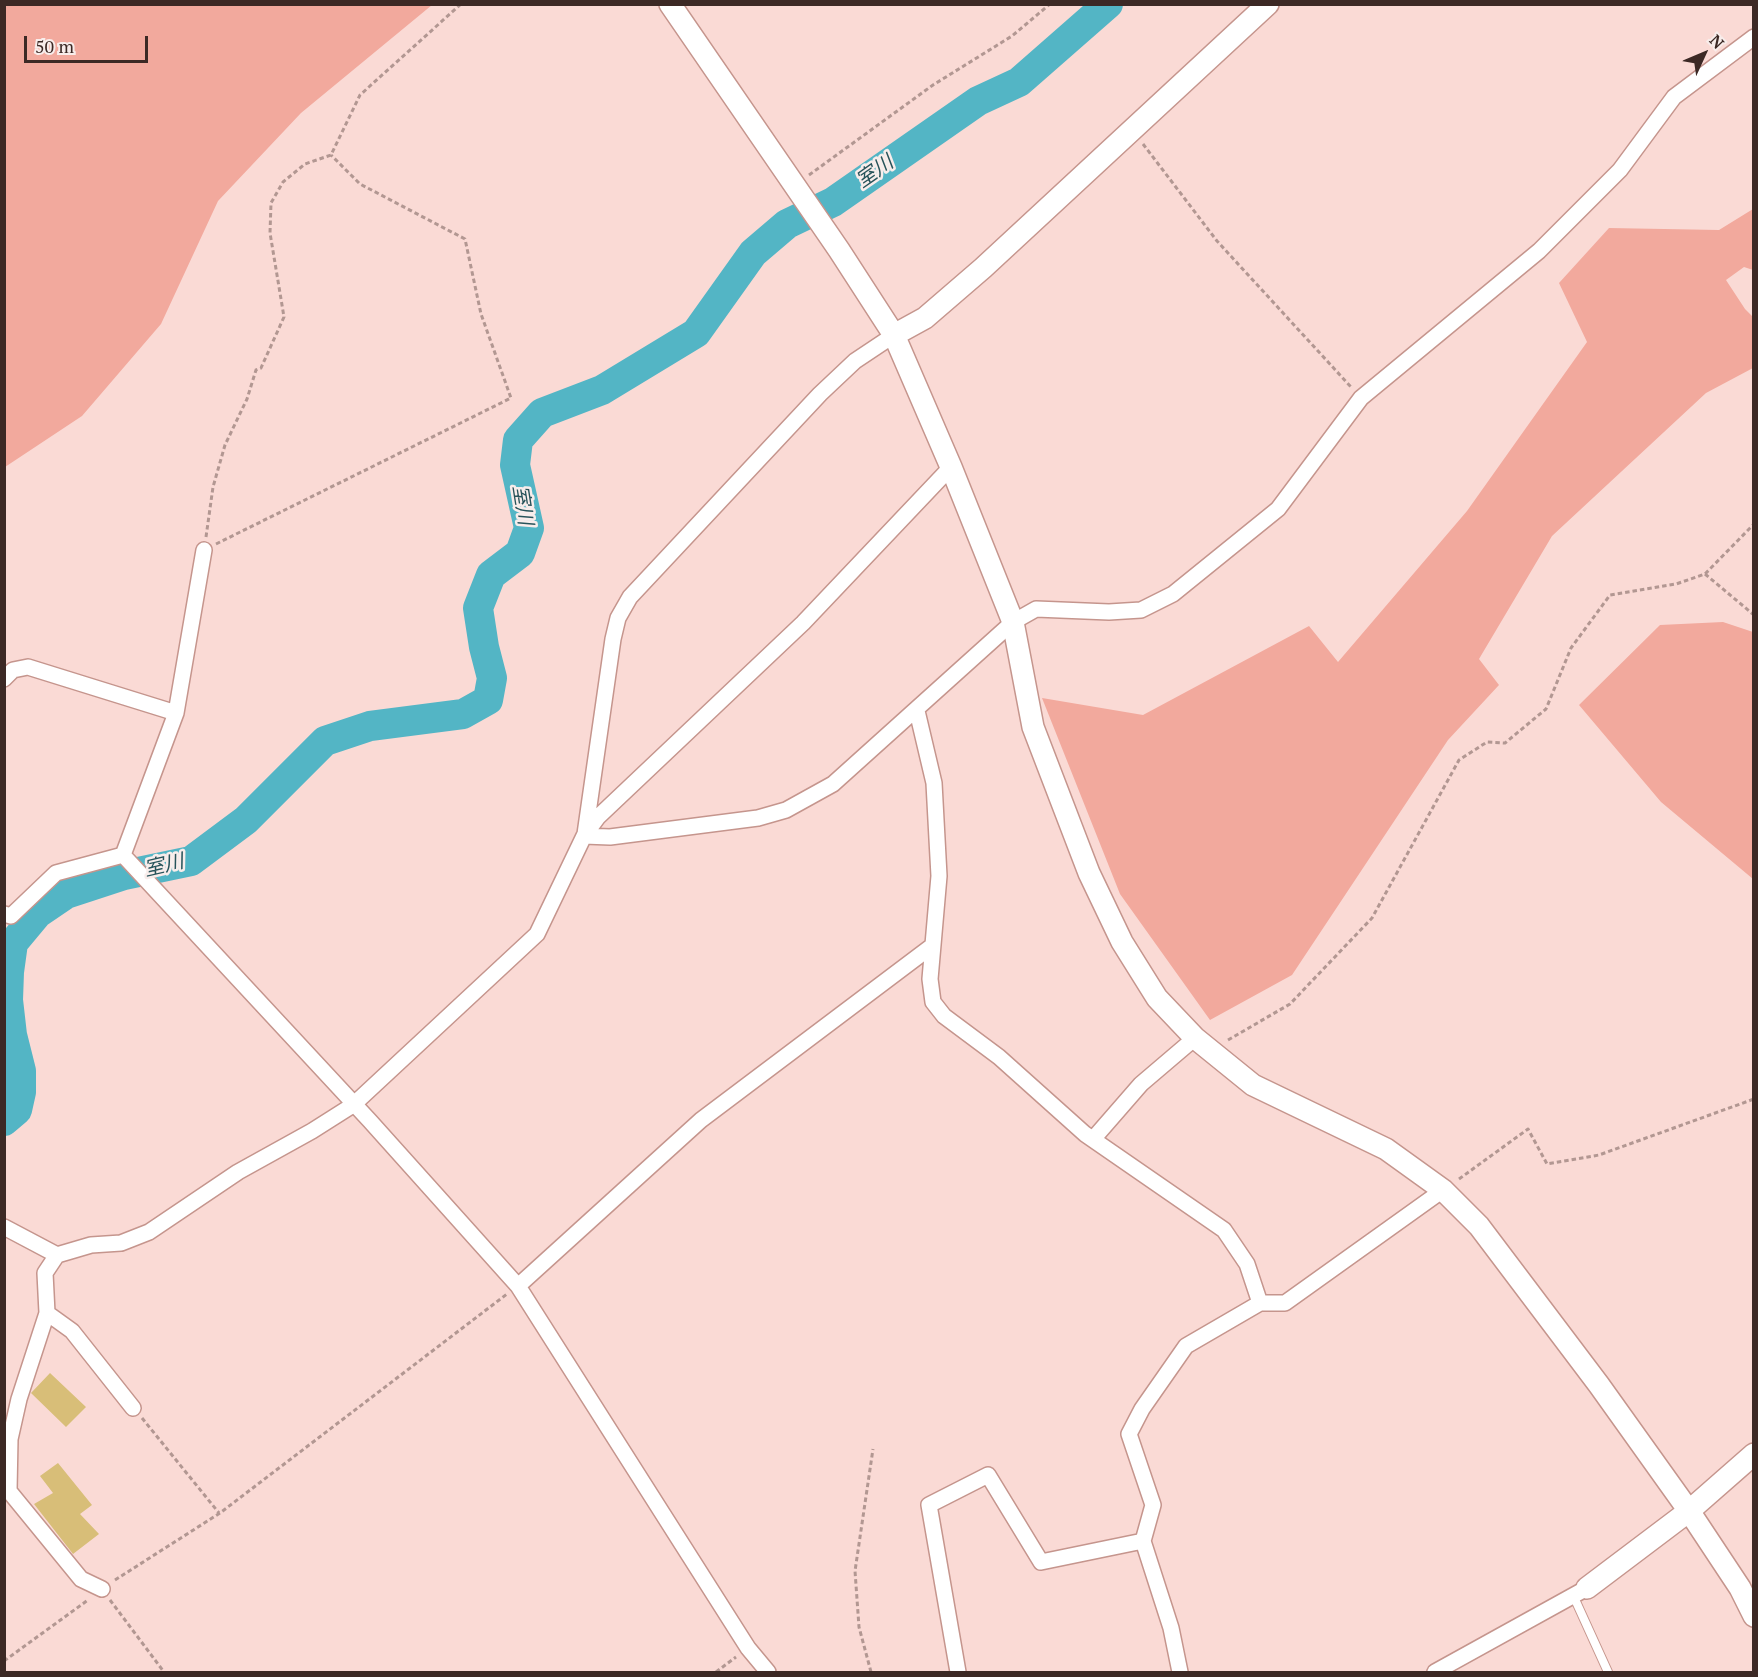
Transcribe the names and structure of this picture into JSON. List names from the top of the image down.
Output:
{
  "water": ["室川"],
  "scale_bar": "50 m",
  "north": "top right"
}
